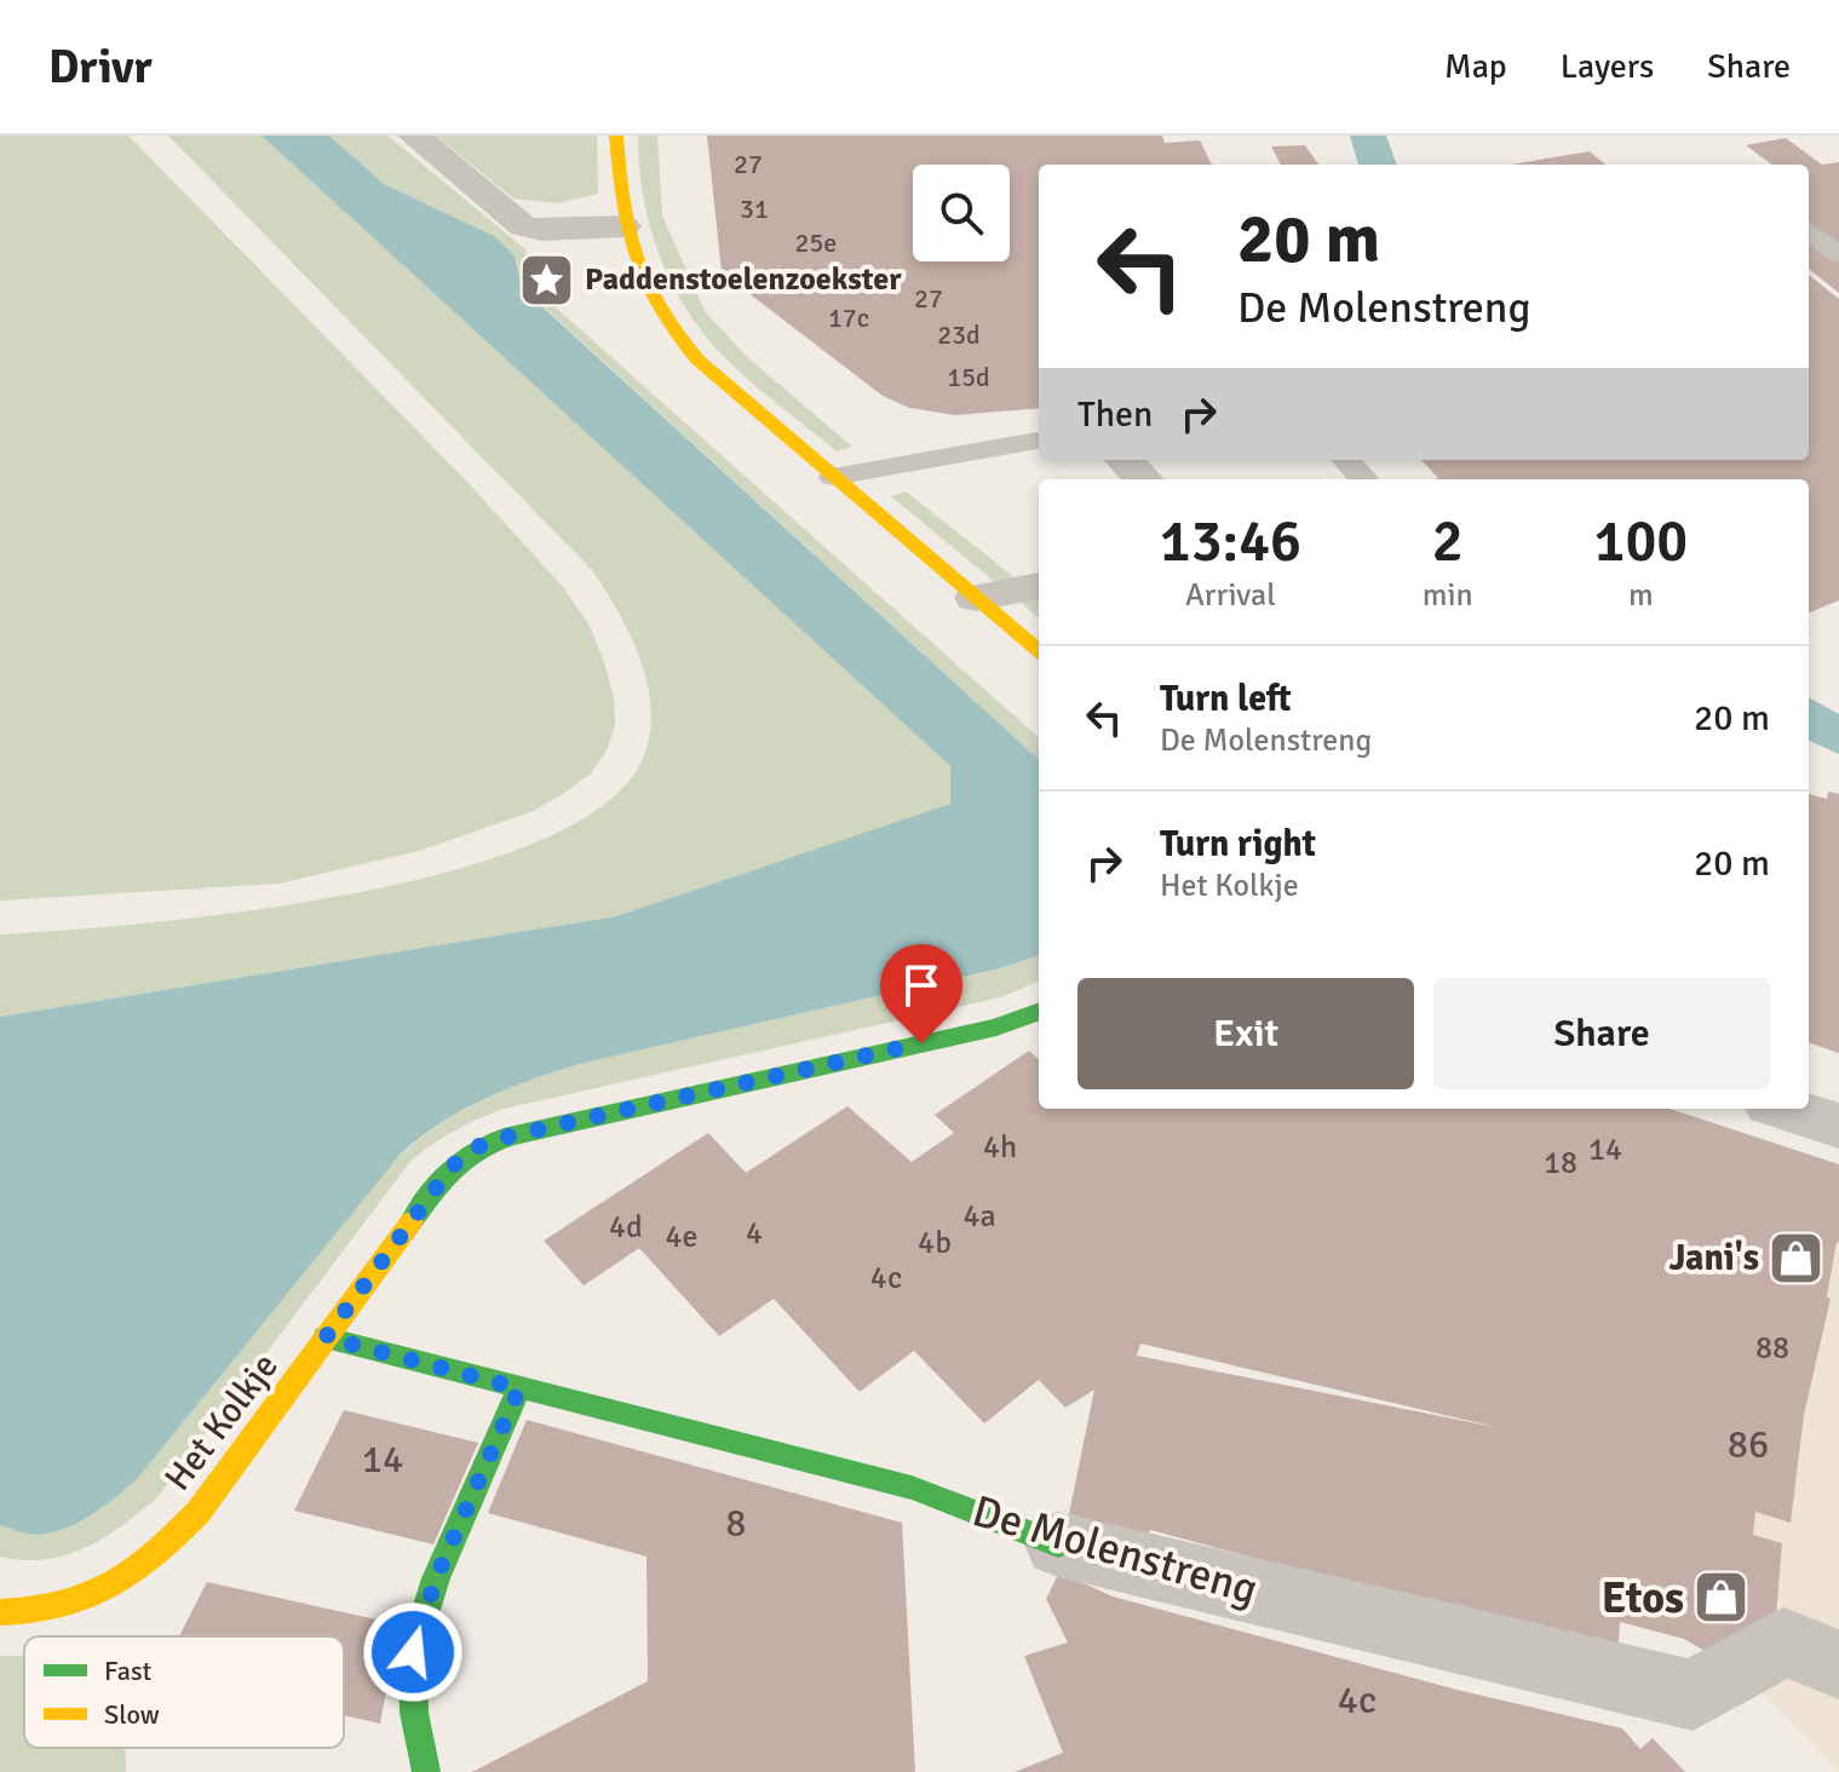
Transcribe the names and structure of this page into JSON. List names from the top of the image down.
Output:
{
  "streets": {
    "street": ["Het Kolkje", "De Molenstreng"]
  },
  "crossings": [
    ["Het Kolkje", "De Molenstreng"]
  ],
  "places": {
    "place": ["Paddenstoelenzoekster"],
    "shop": ["Jani's", "Etos"]
  },
  "house_numbers": [
    "27",
    "31",
    "25e",
    "27",
    "17c",
    "23d",
    "15d",
    "4h",
    "14",
    "18",
    "4a",
    "4d",
    "4",
    "4e",
    "4b",
    "4c",
    "88",
    "86",
    "14",
    "8",
    "4c"
  ],
  "legend": ["Fast", "Slow"],
  "page": {
    "header": "Drivr",
    "nav": ["Map", "Layers", "Share"],
    "turn": ["20 m", "De Molenstreng"],
    "then": "Then",
    "eta": [
      "13:46",
      "Arrival",
      "2",
      "min",
      "100",
      "m"
    ],
    "list": [
      {
        "name": "Turn left",
        "note": "De Molenstreng",
        "value": "20 m"
      },
      {
        "name": "Turn right",
        "note": "Het Kolkje",
        "value": "20 m"
      }
    ],
    "buttons": ["Exit", "Share"]
  }
}
